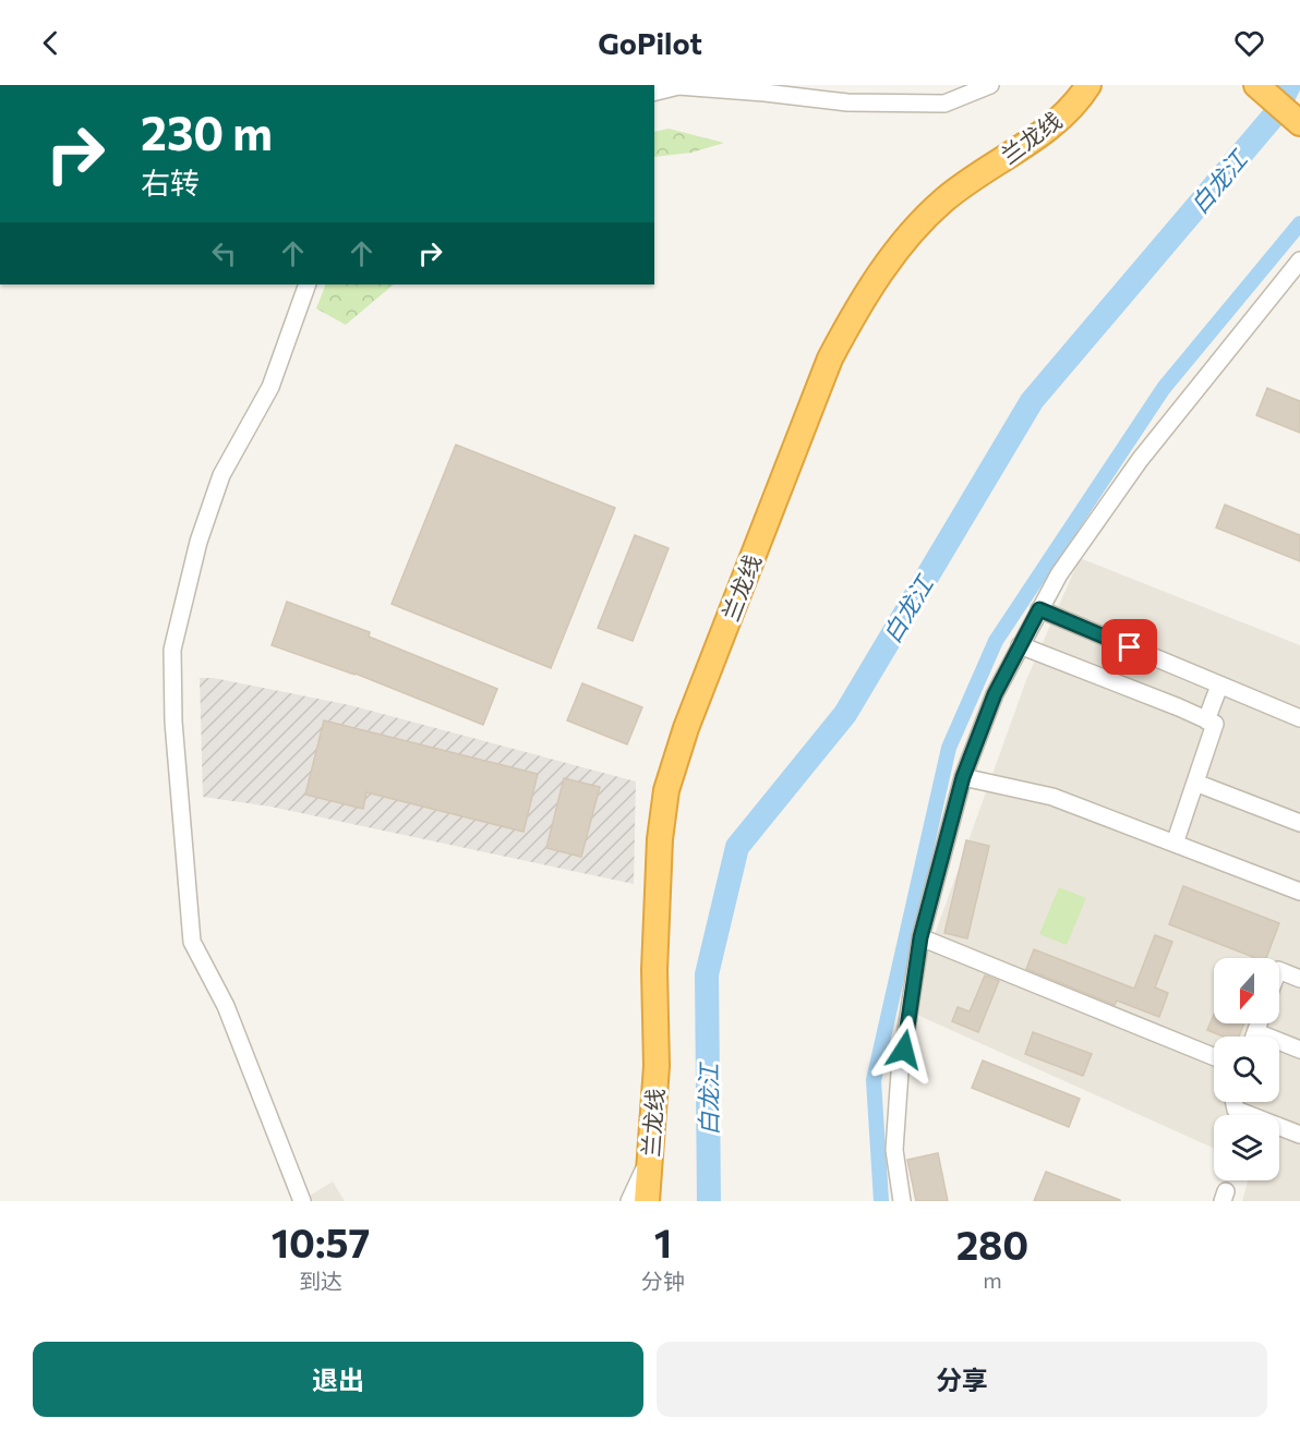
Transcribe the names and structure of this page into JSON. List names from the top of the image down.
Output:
{
  "streets": {
    "highway": ["兰龙线"]
  },
  "water": ["白龙江"],
  "north": "bottom",
  "page": {
    "header": "GoPilot",
    "turn": ["230 m", "右转"],
    "eta": [
      "10:57",
      "到达",
      "1",
      "分钟",
      "280",
      "m"
    ],
    "buttons": ["退出", "分享"]
  }
}
